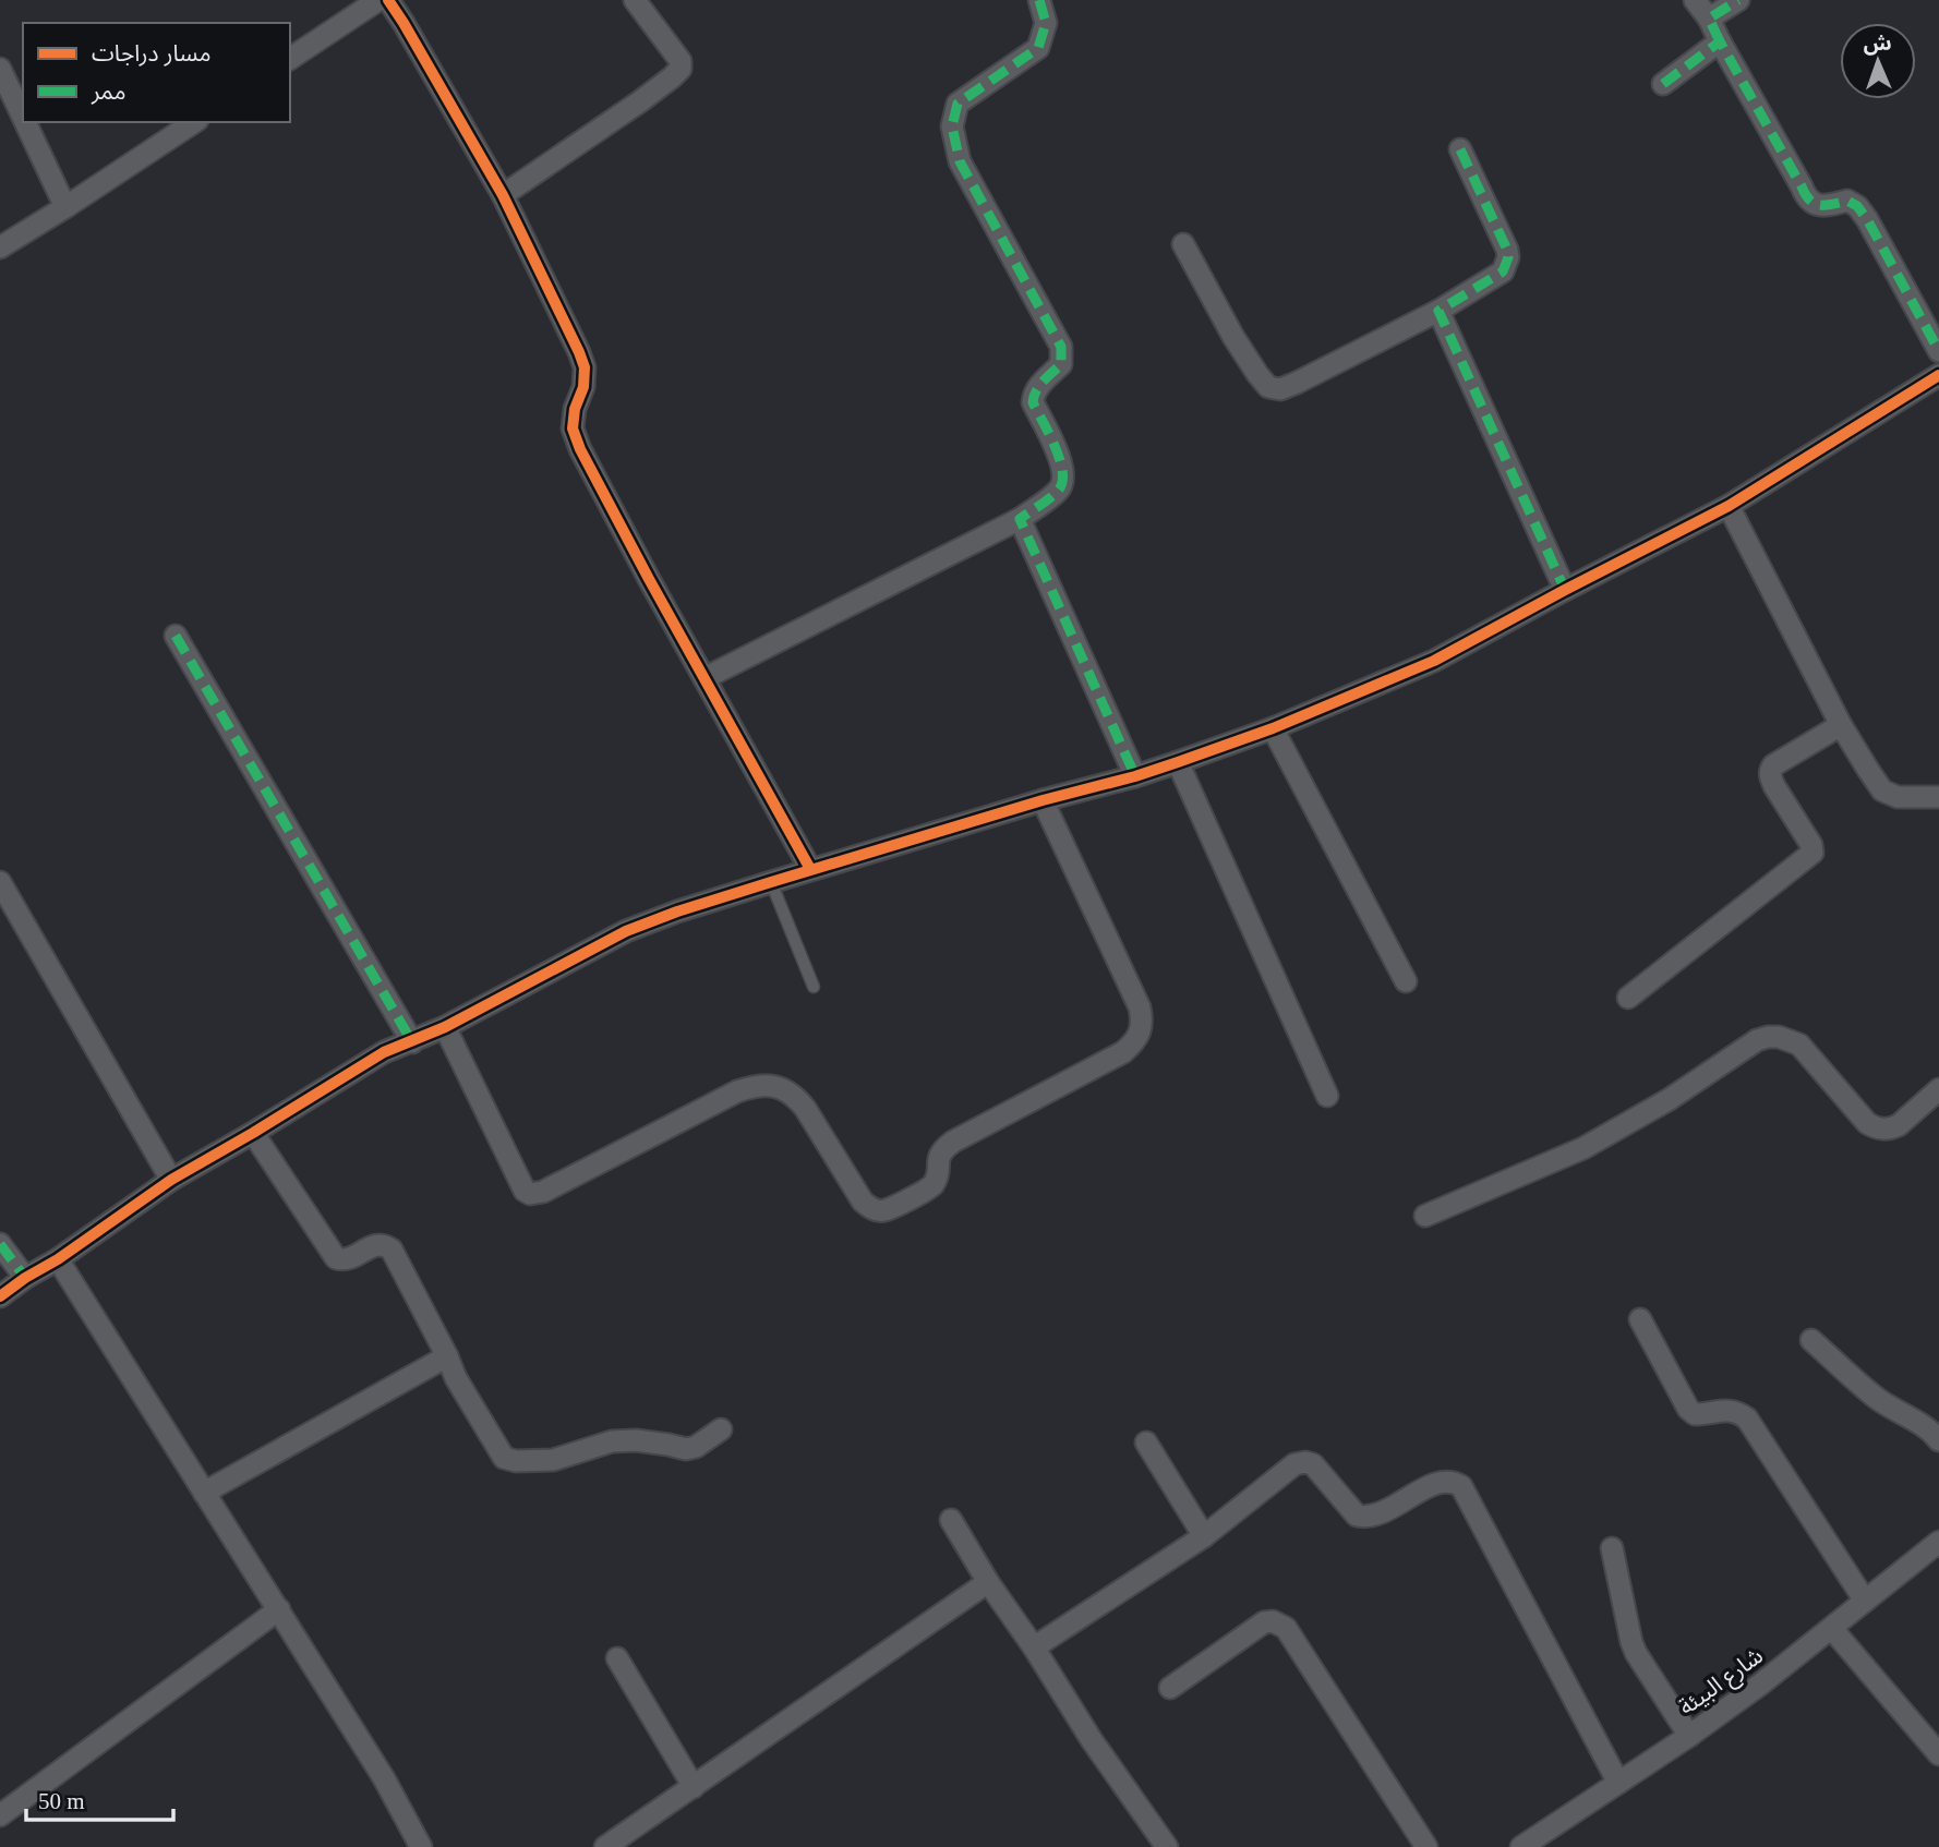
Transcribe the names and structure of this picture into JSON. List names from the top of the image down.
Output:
{
  "streets": {
    "street": ["شارع البيئة"]
  },
  "legend": ["مسار دراجات", "ممر"],
  "scale_bar": "50 m",
  "north": "top"
}
